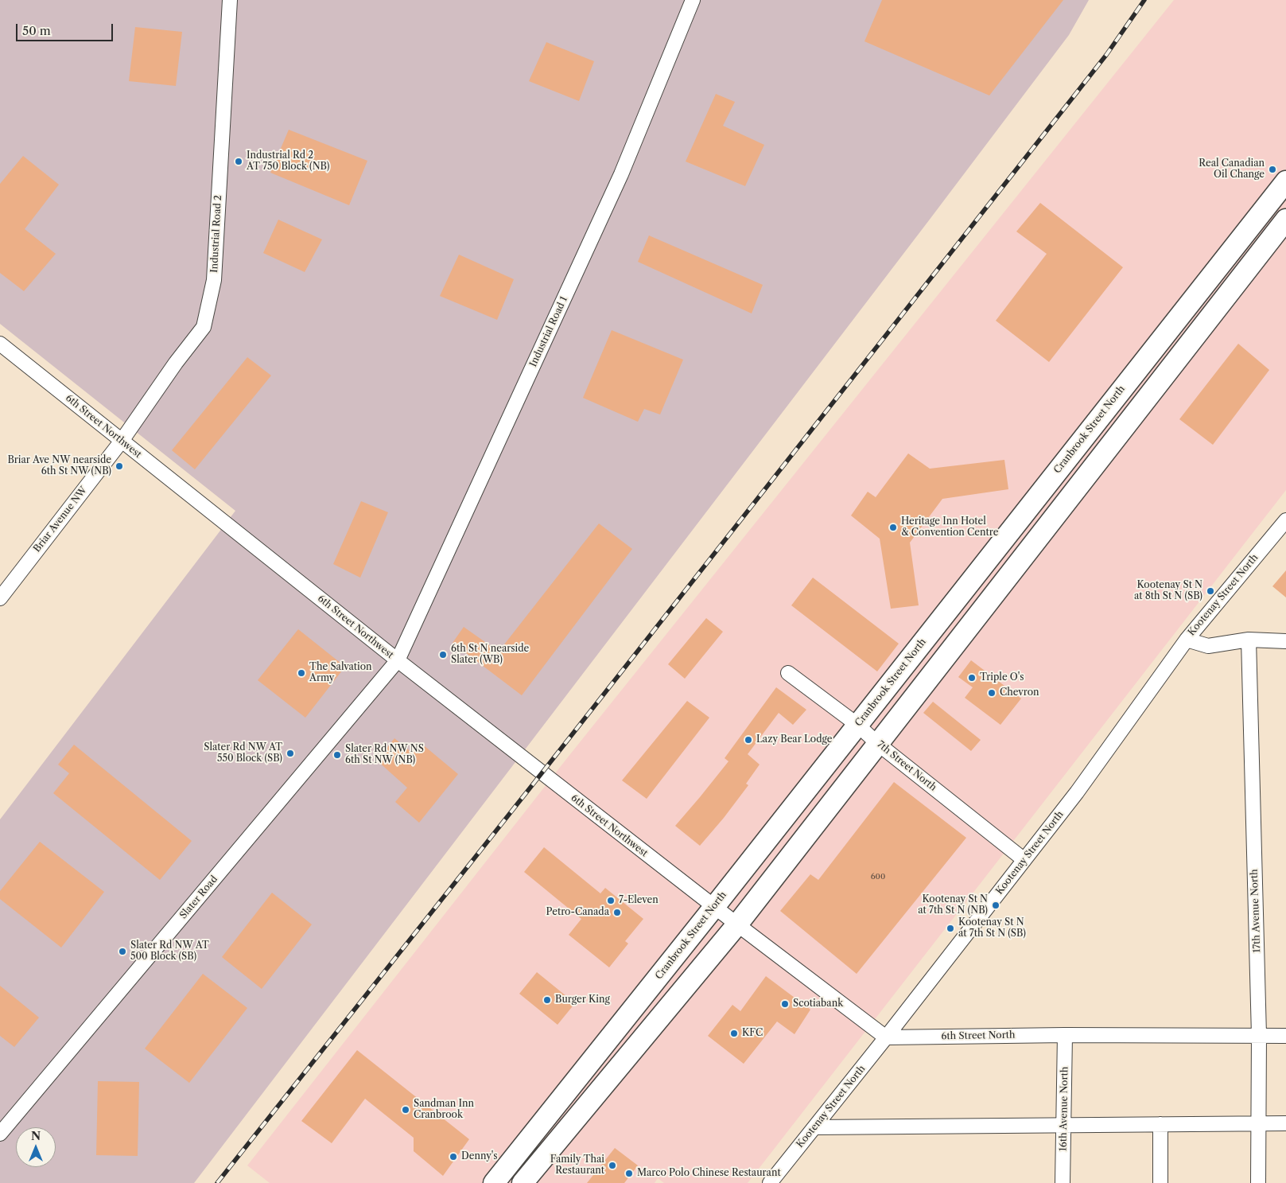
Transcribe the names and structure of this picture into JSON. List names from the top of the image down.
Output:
{
  "streets": {
    "highway": ["Cranbrook Street North"],
    "street": [
      "Industrial Road 2",
      "Industrial Road 1",
      "6th Street Northwest",
      "Briar Avenue NW",
      "Kootenay Street North",
      "7th Street North",
      "Slater Road",
      "17th Avenue North",
      "6th Street North",
      "16th Avenue North"
    ]
  },
  "crossings": [
    ["Industrial Road 2", "6th Street Northwest"],
    ["Industrial Road 2", "Briar Avenue NW"],
    ["Industrial Road 1", "6th Street Northwest"],
    ["Industrial Road 1", "Slater Road"],
    ["6th Street Northwest", "Cranbrook Street North"],
    ["6th Street Northwest", "Briar Avenue NW"],
    ["6th Street Northwest", "Slater Road"],
    ["Cranbrook Street North", "7th Street North"],
    ["Kootenay Street North", "7th Street North"],
    ["Kootenay Street North", "6th Street North"],
    ["17th Avenue North", "6th Street North"],
    ["6th Street North", "16th Avenue North"]
  ],
  "places": [
    "Industrial Rd 2 AT 750 Block (NB)",
    "Real Canadian Oil Change",
    "Briar Ave NW nearside 6th St NW (NB)",
    "Heritage Inn Hotel & Convention Centre",
    "Kootenay St N at 8th St N (SB)",
    "6th St N nearside Slater (WB)",
    "The Salvation Army",
    "Triple O's",
    "Chevron",
    "Lazy Bear Lodge",
    "Slater Rd NW AT 550 Block (SB)",
    "Slater Rd NW NS 6th St NW (NB)",
    "7-Eleven",
    "Kootenay St N at 7th St N (NB)",
    "Petro-Canada",
    "Kootenay St N at 7th St N (SB)",
    "Slater Rd NW AT 500 Block (SB)",
    "Burger King",
    "Scotiabank",
    "KFC",
    "Sandman Inn Cranbrook",
    "Denny's",
    "Family Thai Restaurant",
    "Marco Polo Chinese Restaurant"
  ],
  "house_numbers": ["600"],
  "scale_bar": "50 m",
  "north": "top"
}
